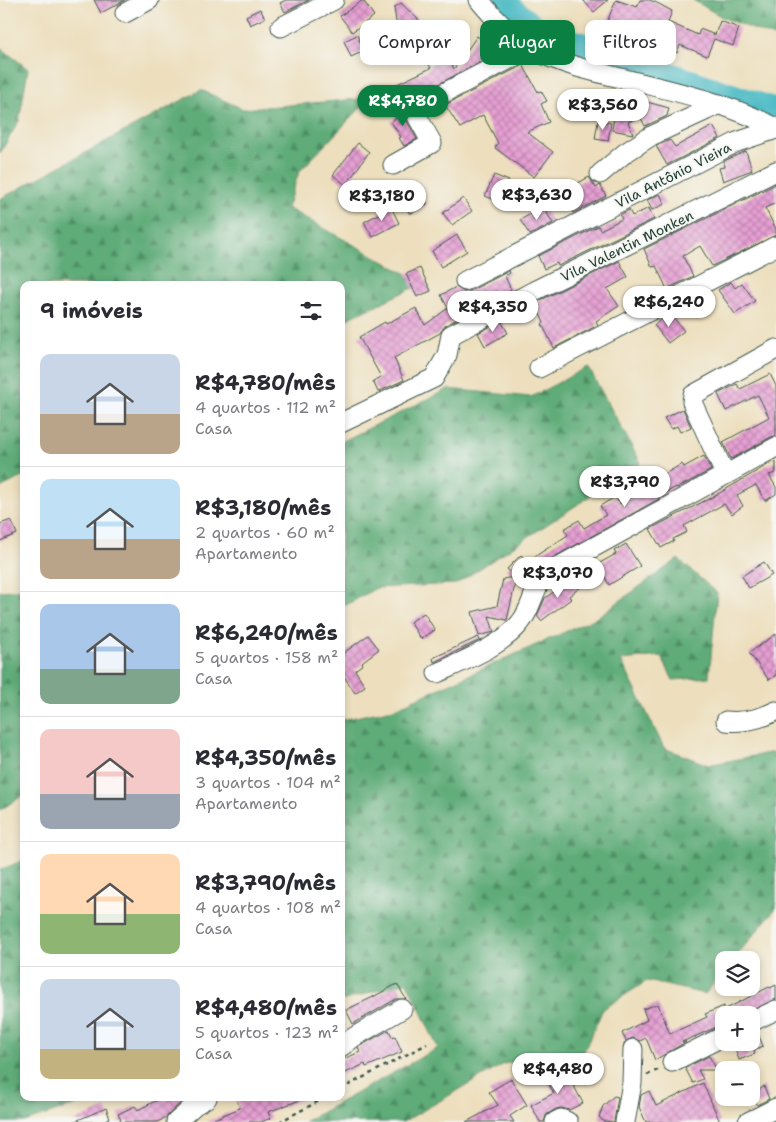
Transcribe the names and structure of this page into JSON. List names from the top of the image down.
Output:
{
  "streets": {
    "street": ["Vila Antônio Vieira", "Vila Valentin Monken"]
  },
  "page": {
    "chip": ["Comprar", "Alugar", "Filtros"],
    "price": [
      "R$4,780",
      "R$3,560",
      "R$3,630",
      "R$3,180",
      "R$6,240",
      "R$4,350",
      "R$3,790",
      "R$3,070",
      "R$4,480"
    ],
    "heading": "9 imóveis",
    "list": [
      {
        "name": "R$4,780/mês",
        "note": "4 quartos · 112 m² · Casa"
      },
      {
        "name": "R$3,180/mês",
        "note": "2 quartos · 60 m² · Apartamento"
      },
      {
        "name": "R$6,240/mês",
        "note": "5 quartos · 158 m² · Casa"
      },
      {
        "name": "R$4,350/mês",
        "note": "3 quartos · 104 m² · Apartamento"
      },
      {
        "name": "R$3,790/mês",
        "note": "4 quartos · 108 m² · Casa"
      },
      {
        "name": "R$4,480/mês",
        "note": "5 quartos · 123 m² · Casa"
      }
    ],
    "map_buttons": ["+", "−"]
  }
}
